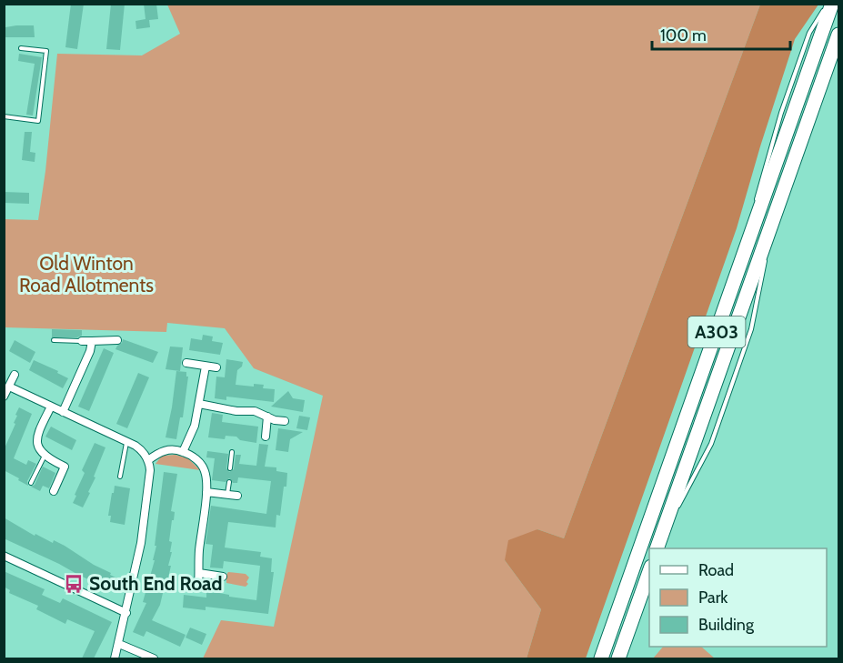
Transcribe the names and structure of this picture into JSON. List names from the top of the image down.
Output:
{
  "streets": {
    "highway": ["A303"]
  },
  "parks": ["Old Winton Road Allotments"],
  "places": {
    "bus stop": ["South End Road"]
  },
  "legend": ["Road", "Park", "Building"],
  "scale_bar": "100 m"
}
